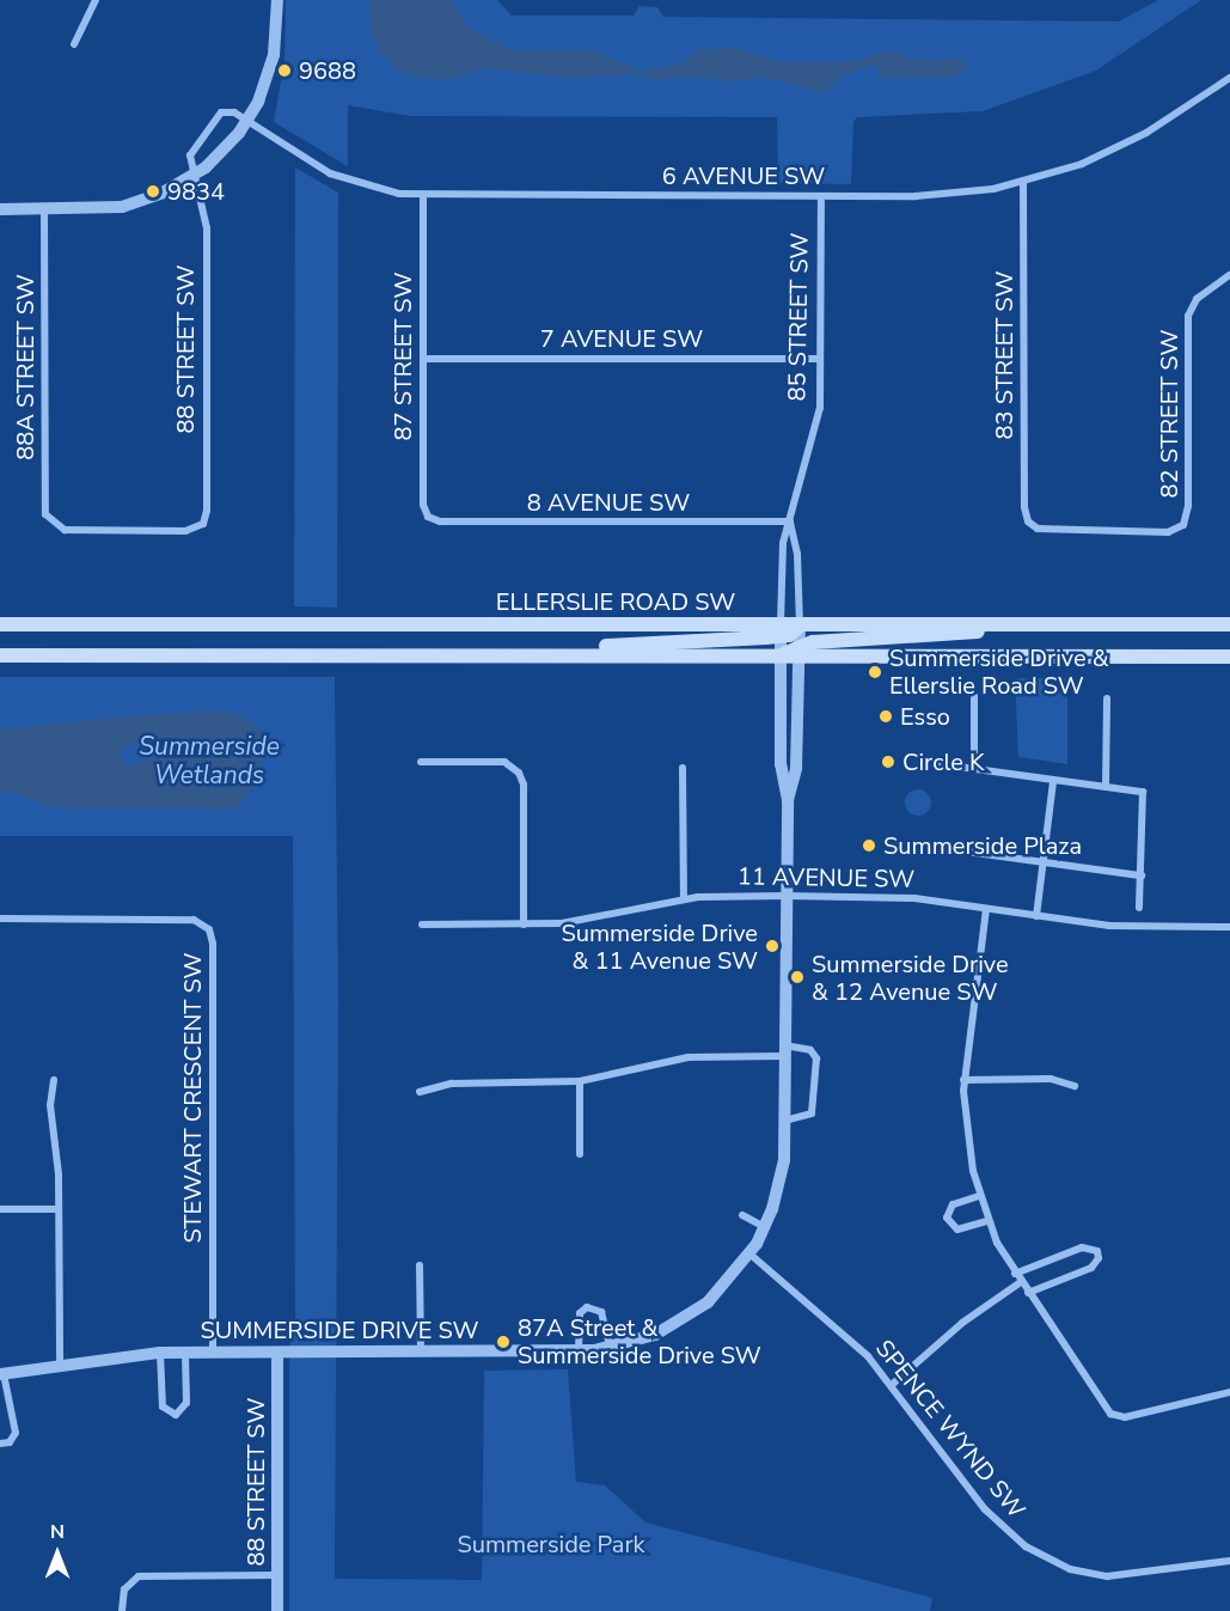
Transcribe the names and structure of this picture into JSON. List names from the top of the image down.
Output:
{
  "streets": {
    "main road": ["ELLERSLIE ROAD SW"],
    "street": [
      "6 AVENUE SW",
      "85 STREET SW",
      "7 AVENUE SW",
      "88 STREET SW",
      "83 STREET SW",
      "87 STREET SW",
      "88A STREET SW",
      "82 STREET SW",
      "8 AVENUE SW",
      "11 AVENUE SW",
      "STEWART CRESCENT SW",
      "SUMMERSIDE DRIVE SW",
      "SPENCE WYND SW"
    ]
  },
  "crossings": [
    ["6 AVENUE SW", "85 STREET SW"],
    ["6 AVENUE SW", "83 STREET SW"],
    ["6 AVENUE SW", "87 STREET SW"],
    ["85 STREET SW", "7 AVENUE SW"],
    ["85 STREET SW", "8 AVENUE SW"],
    ["85 STREET SW", "ELLERSLIE ROAD SW"],
    ["85 STREET SW", "SUMMERSIDE DRIVE SW"],
    ["7 AVENUE SW", "87 STREET SW"],
    ["88 STREET SW", "88A STREET SW"],
    ["88 STREET SW", "SUMMERSIDE DRIVE SW"],
    ["83 STREET SW", "82 STREET SW"],
    ["87 STREET SW", "8 AVENUE SW"],
    ["11 AVENUE SW", "SUMMERSIDE DRIVE SW"],
    ["STEWART CRESCENT SW", "SUMMERSIDE DRIVE SW"],
    ["SUMMERSIDE DRIVE SW", "SPENCE WYND SW"]
  ],
  "water": ["Summerside Wetlands"],
  "parks": ["Summerside Park"],
  "places": [
    "9688",
    "9834",
    "Summerside Drive & Ellerslie Road SW",
    "Esso",
    "Circle K",
    "Summerside Plaza",
    "Summerside Drive & 11 Avenue SW",
    "Summerside Drive & 12 Avenue SW",
    "87A Street & Summerside Drive SW"
  ],
  "north": "top"
}
